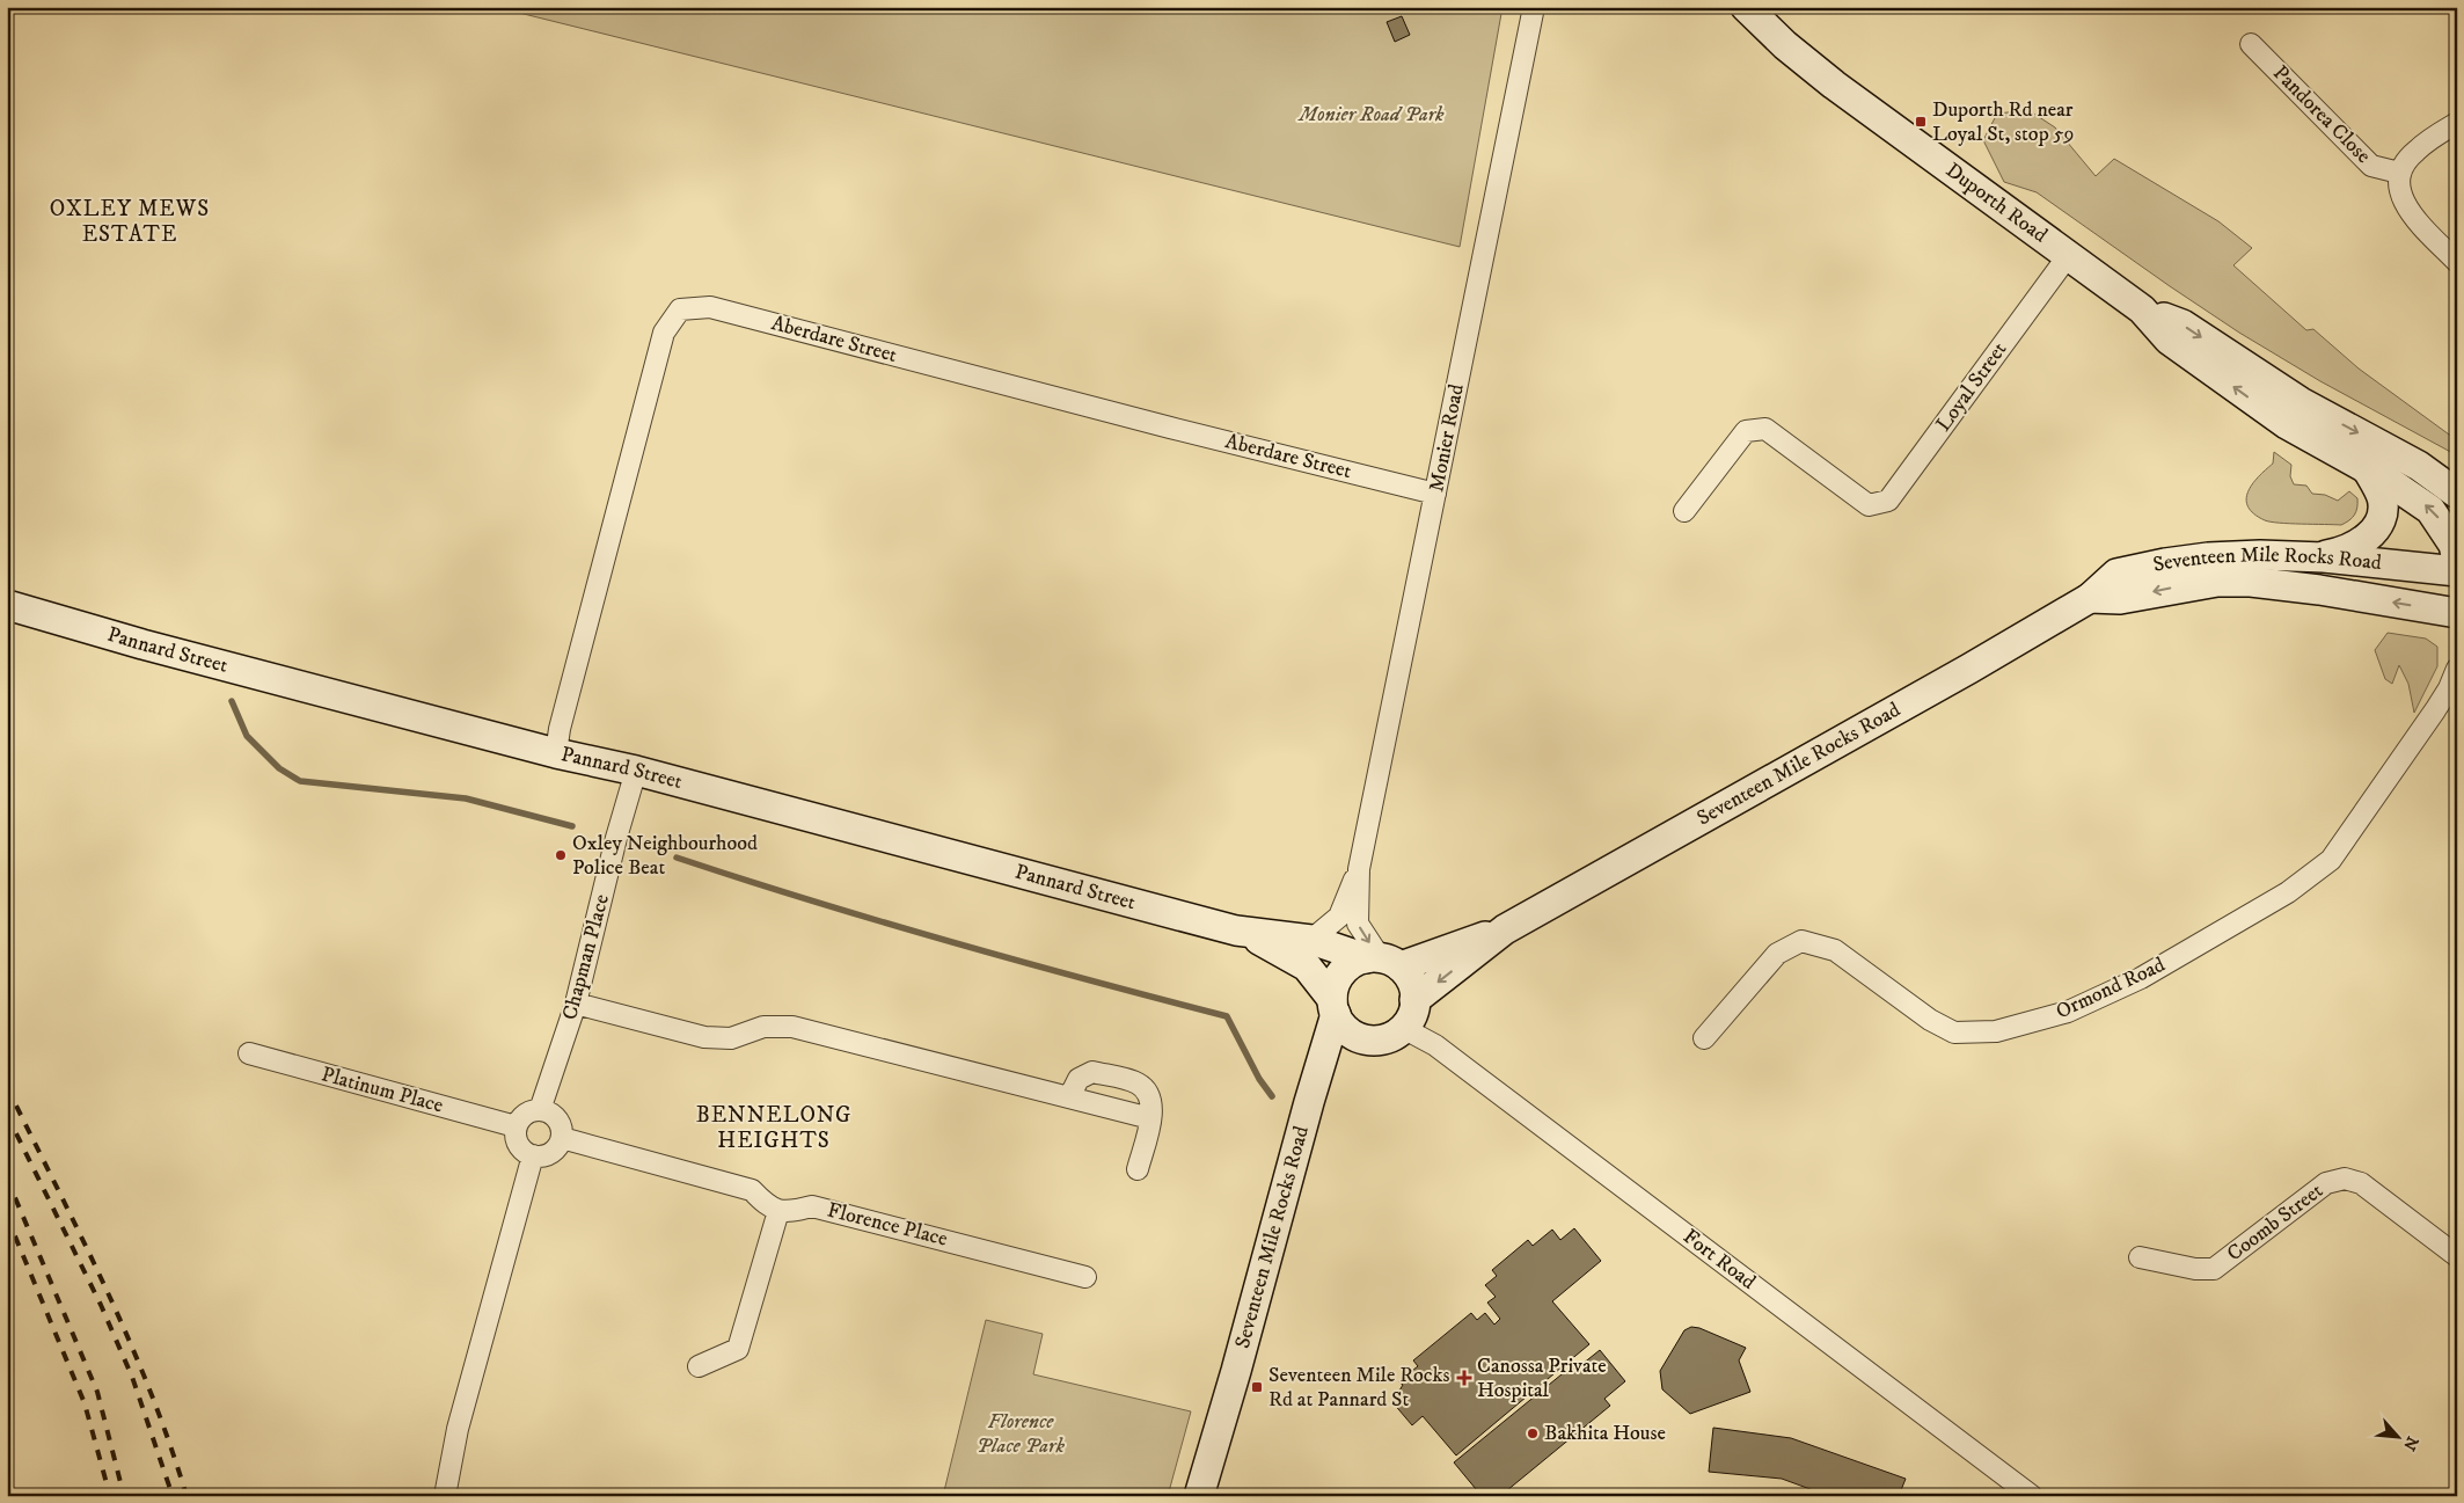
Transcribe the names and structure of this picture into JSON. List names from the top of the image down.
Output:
{
  "streets": {
    "main road": ["Duporth Road", "Seventeen Mile Rocks Road", "Pannard Street"],
    "street": [
      "Pandorea Close",
      "Aberdare Street",
      "Loyal Street",
      "Monier Road",
      "Chapman Place",
      "Ormond Road",
      "Platinum Place",
      "Coomb Street",
      "Florence Place",
      "Fort Road"
    ]
  },
  "crossings": [
    ["Duporth Road", "Loyal Street"],
    ["Aberdare Street", "Monier Road"],
    ["Aberdare Street", "Pannard Street"],
    ["Monier Road", "Seventeen Mile Rocks Road"],
    ["Monier Road", "Pannard Street"],
    ["Monier Road", "Fort Road"],
    ["Seventeen Mile Rocks Road", "Pannard Street"],
    ["Seventeen Mile Rocks Road", "Fort Road"],
    ["Pannard Street", "Chapman Place"],
    ["Pannard Street", "Fort Road"],
    ["Chapman Place", "Platinum Place"]
  ],
  "districts": ["OXLEY MEWS ESTATE", "BENNELONG HEIGHTS"],
  "parks": ["Monier Road Park", "Florence Place Park"],
  "places": {
    "transit": ["Duporth Rd near Loyal St, stop 59", "Seventeen Mile Rocks Rd at Pannard St"],
    "other": ["Oxley Neighbourhood Police Beat", "Bakhita House"],
    "health": ["Canossa Private Hospital"]
  },
  "north": "bottom right"
}
